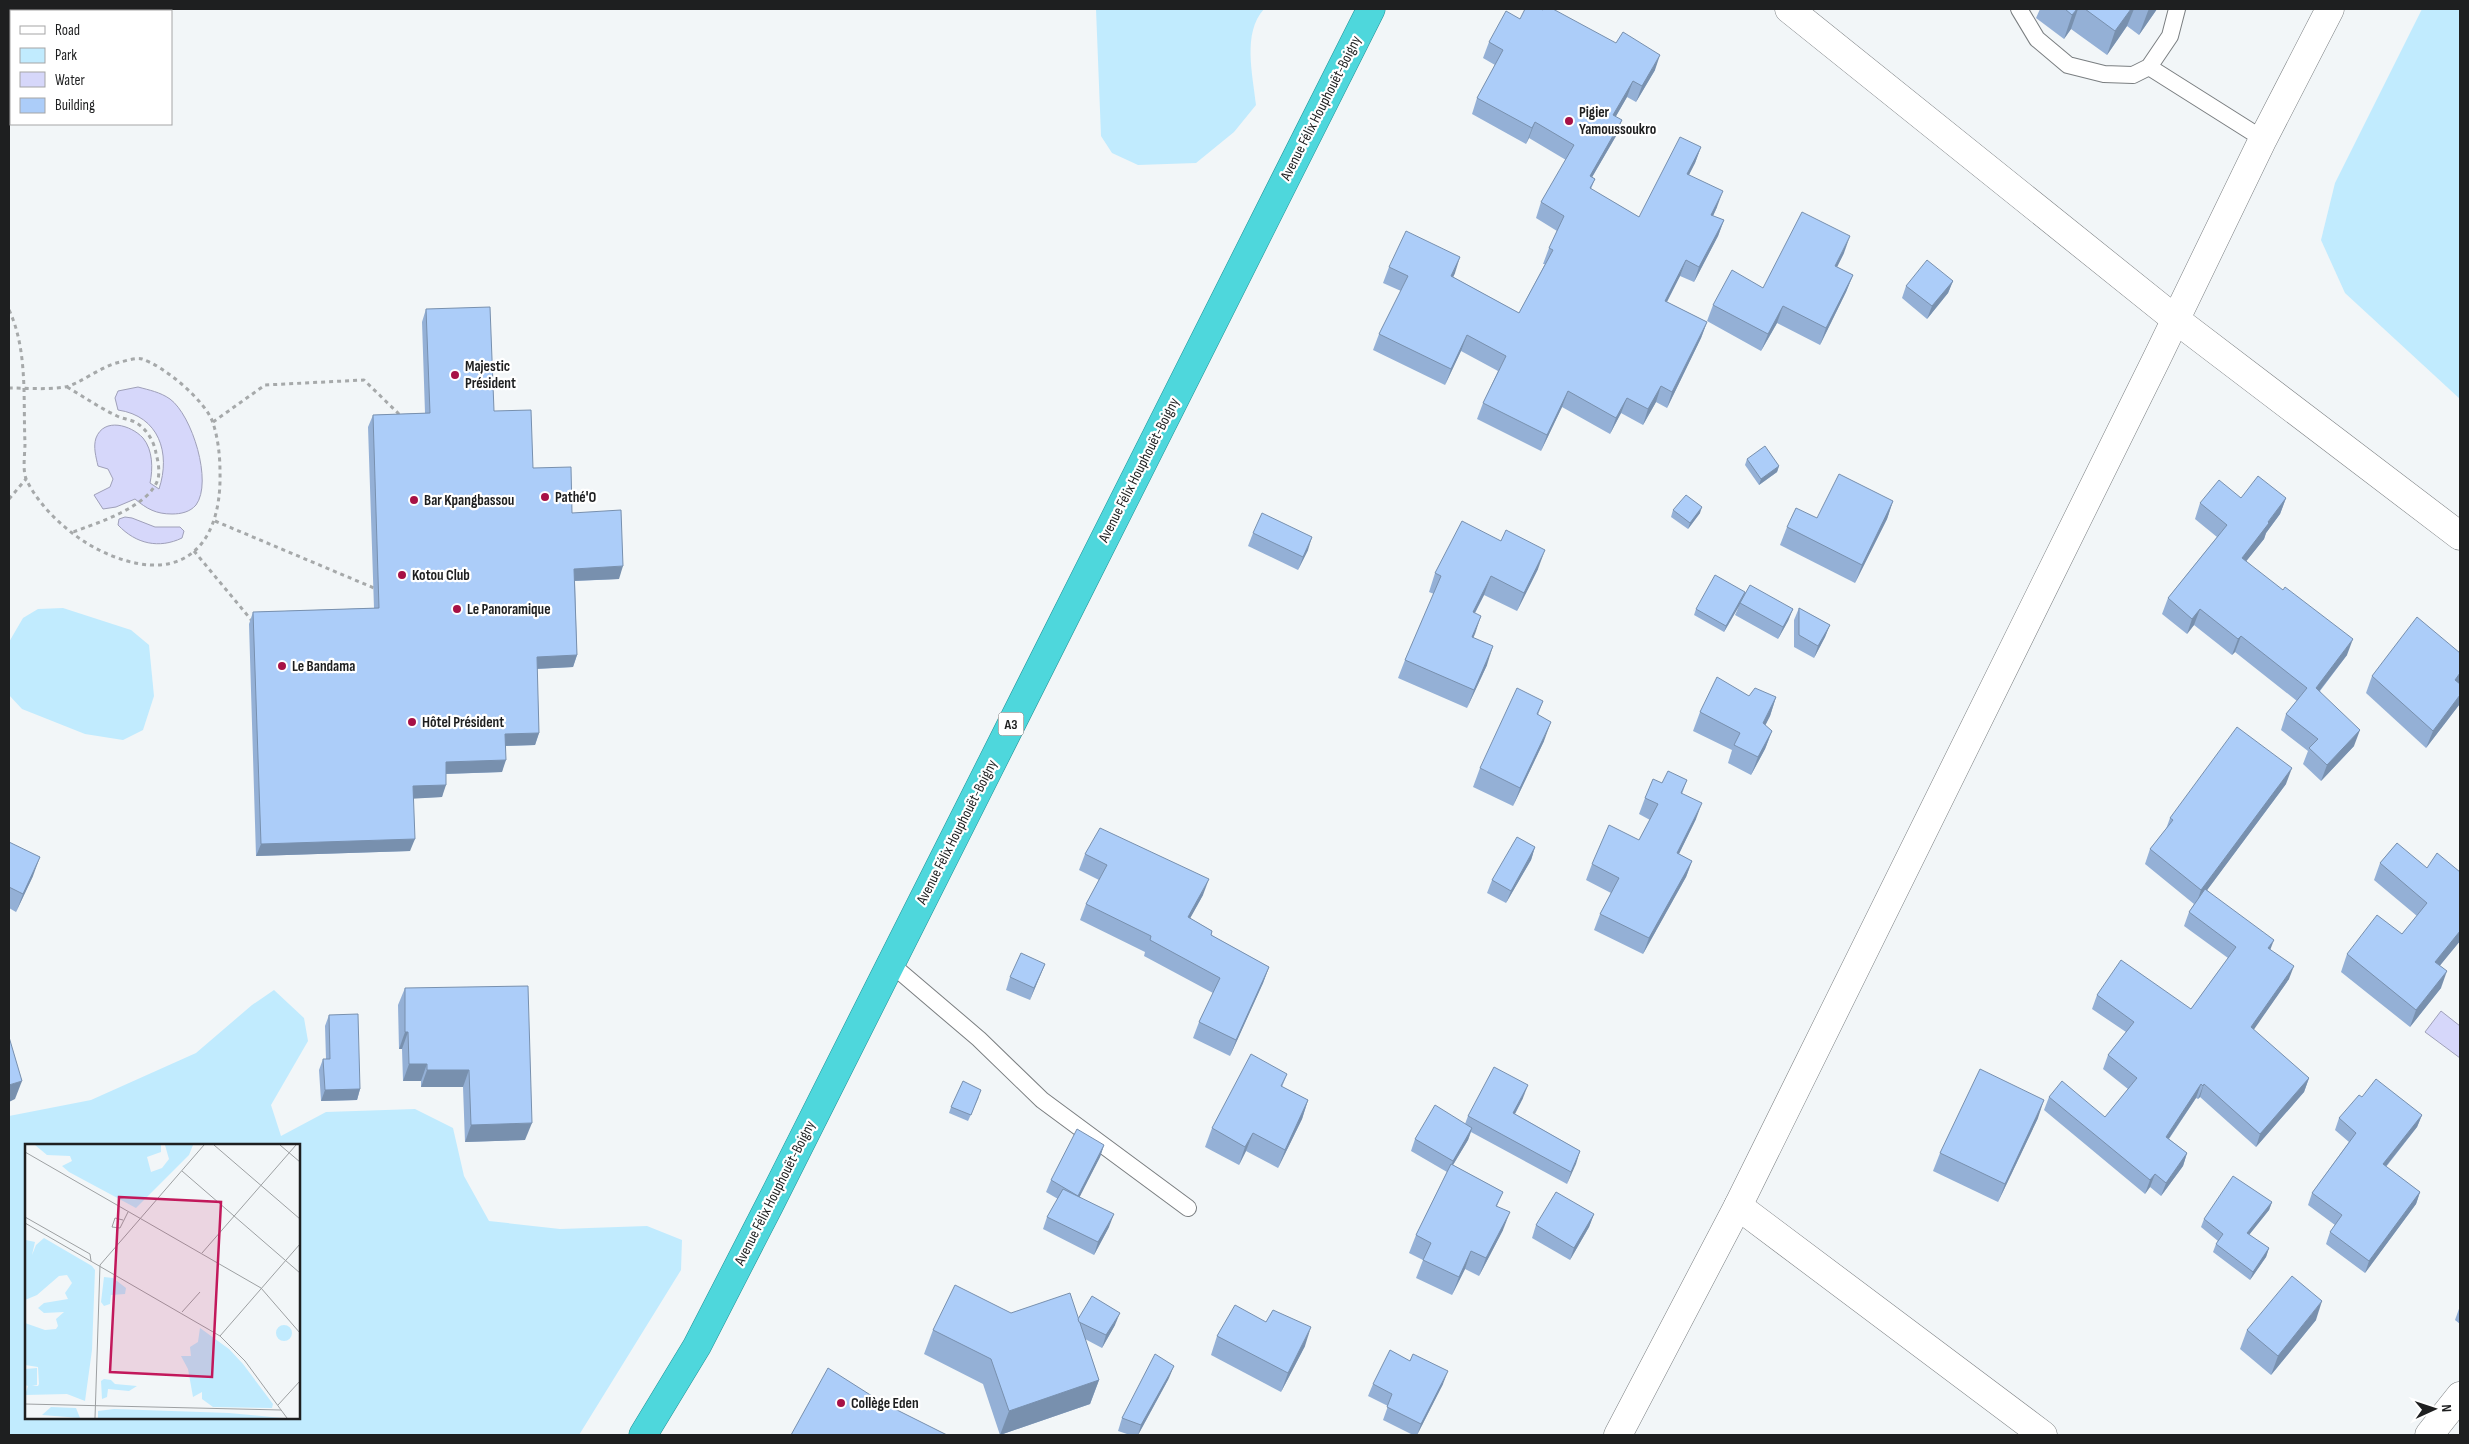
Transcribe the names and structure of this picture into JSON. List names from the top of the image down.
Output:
{
  "streets": {
    "highway": ["Avenue Félix Houphouët-Boigny", "A3"]
  },
  "places": [
    "Pigier Yamoussoukro",
    "Majestic Président",
    "Pathé'O",
    "Bar Kpangbassou",
    "Kotou Club",
    "Le Panoramique",
    "Le Bandama",
    "Hôtel Président",
    "Collège Eden"
  ],
  "legend": [
    "Road",
    "Park",
    "Water",
    "Building"
  ],
  "north": "right"
}
